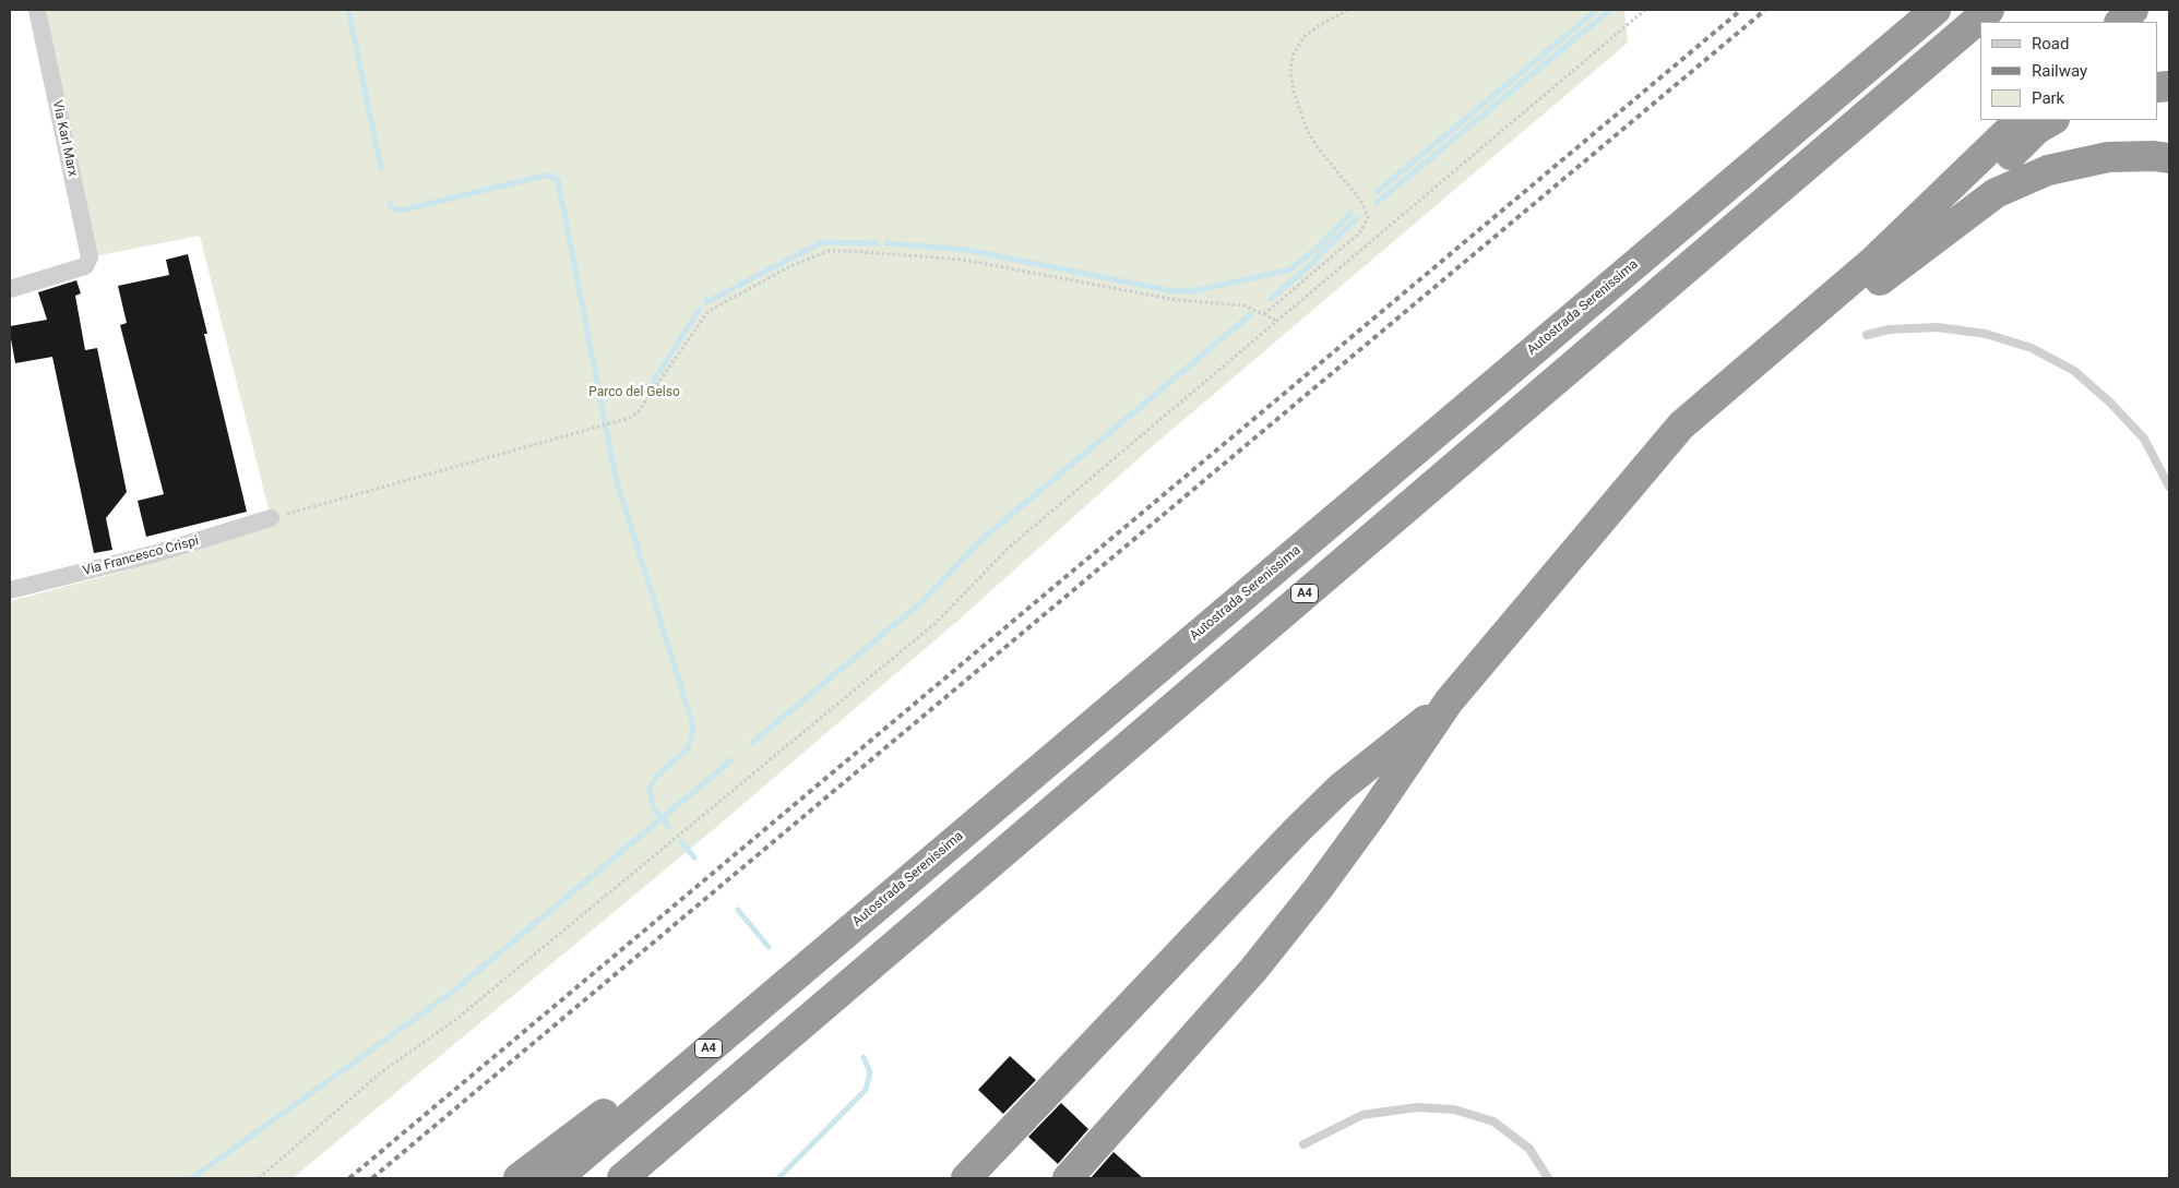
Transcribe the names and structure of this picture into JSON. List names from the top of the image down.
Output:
{
  "streets": {
    "highway": ["Autostrada Serenissima", "A4"],
    "street": ["Via Karl Marx", "Via Francesco Crispi"]
  },
  "parks": ["Parco del Gelso"],
  "legend": ["Road", "Railway", "Park"]
}
